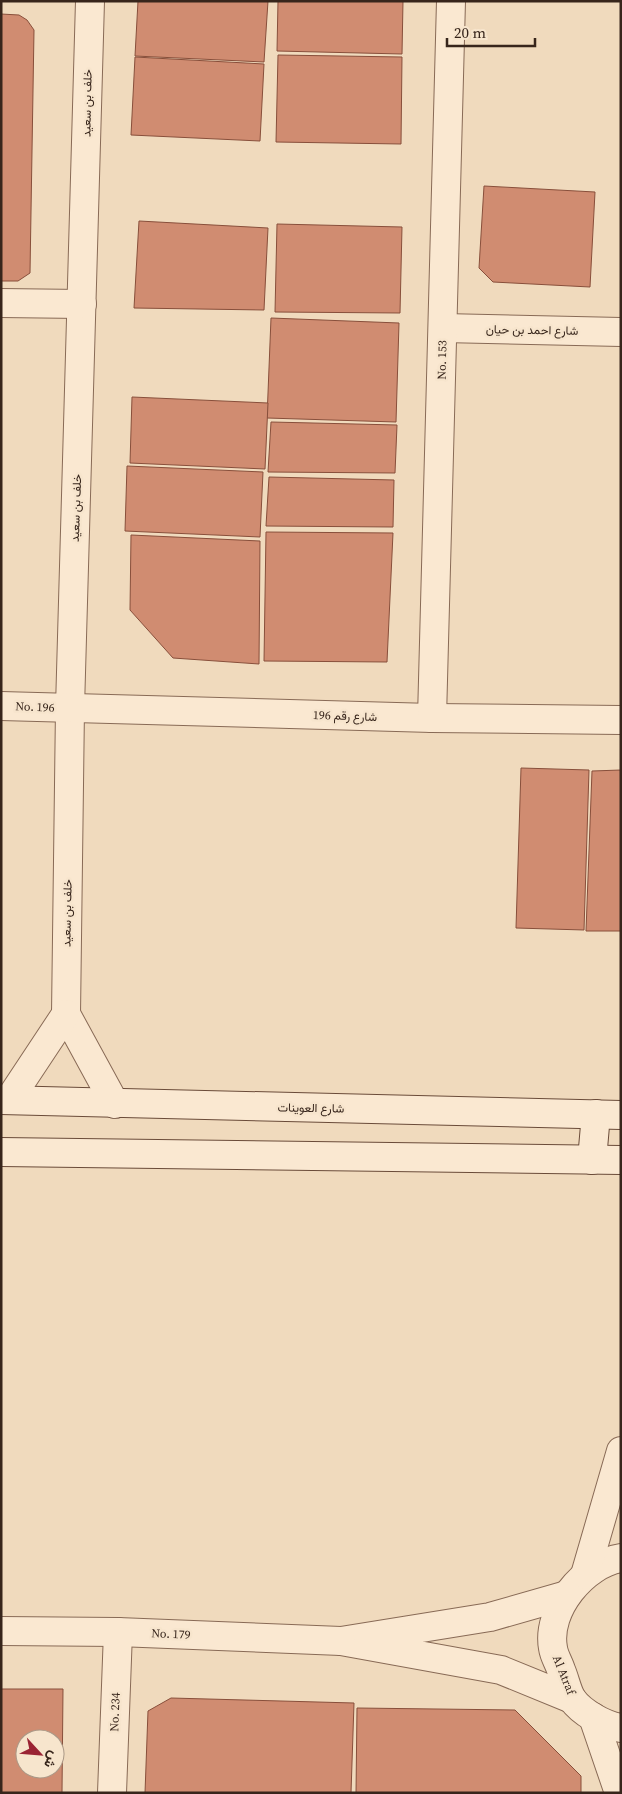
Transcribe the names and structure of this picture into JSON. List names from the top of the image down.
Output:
{
  "streets": {
    "street": [
      "خلف بن سعيد",
      "شارع احمد بن حيان",
      "No. 153",
      "No. 196",
      "شارع رقم 196",
      "شارع العوينات",
      "No. 179",
      "Al Atraf",
      "No. 234"
    ]
  },
  "crossings": [
    ["خلف بن سعيد", "No. 196"],
    ["خلف بن سعيد", "شارع رقم 196"],
    ["خلف بن سعيد", "شارع العوينات"],
    ["شارع احمد بن حيان", "No. 153"],
    ["No. 153", "شارع رقم 196"],
    ["No. 196", "شارع رقم 196"],
    ["No. 179", "Al Atraf"],
    ["No. 179", "No. 234"]
  ],
  "scale_bar": "20 m",
  "north": "bottom right"
}
